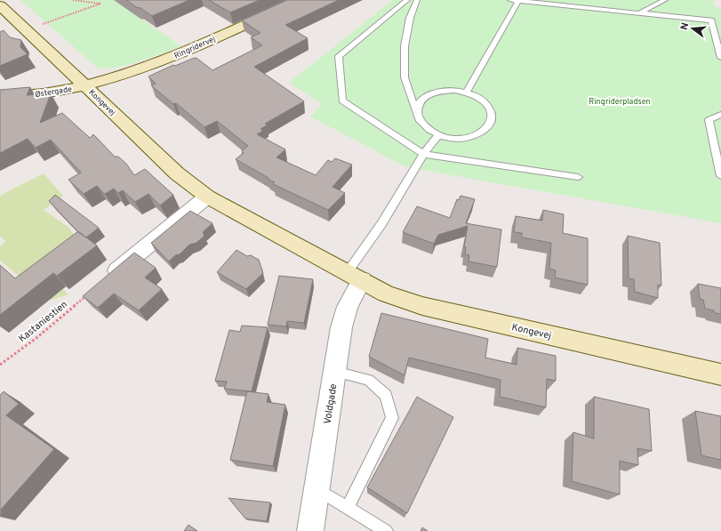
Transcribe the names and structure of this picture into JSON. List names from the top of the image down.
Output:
{
  "streets": {
    "street": [
      "Ringridervej",
      "Østergade",
      "Kongevej",
      "Voldgade"
    ],
    "path": ["Kastaniestien"]
  },
  "crossings": [
    ["Ringridervej", "Østergade"],
    ["Ringridervej", "Kongevej"],
    ["Østergade", "Kongevej"],
    ["Kongevej", "Voldgade"]
  ],
  "parks": ["Ringriderpladsen"],
  "north": "left"
}
